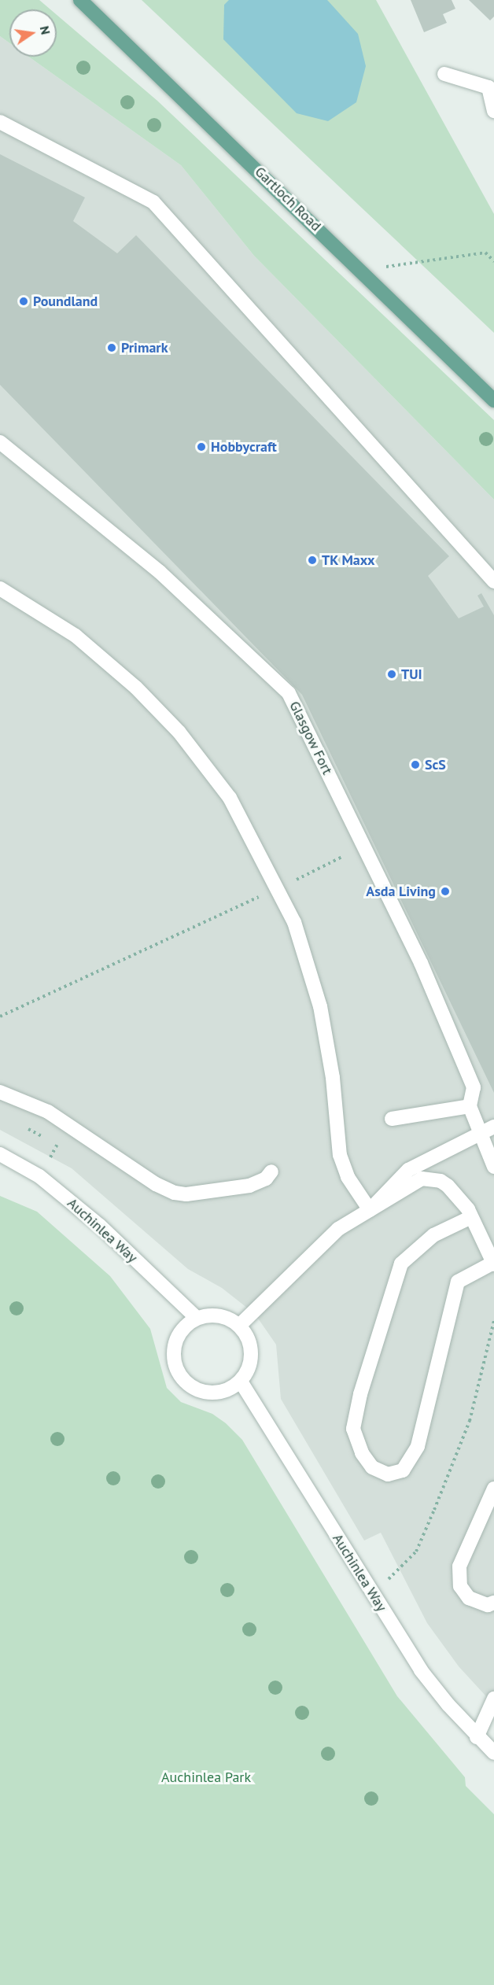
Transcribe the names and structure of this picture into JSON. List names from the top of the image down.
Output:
{
  "streets": {
    "main road": ["Gartloch Road"],
    "street": ["Glasgow Fort", "Auchinlea Way"]
  },
  "parks": ["Auchinlea Park"],
  "places": [
    "Poundland",
    "Primark",
    "Hobbycraft",
    "TK Maxx",
    "TUI",
    "ScS",
    "Asda Living"
  ],
  "north": "right"
}
